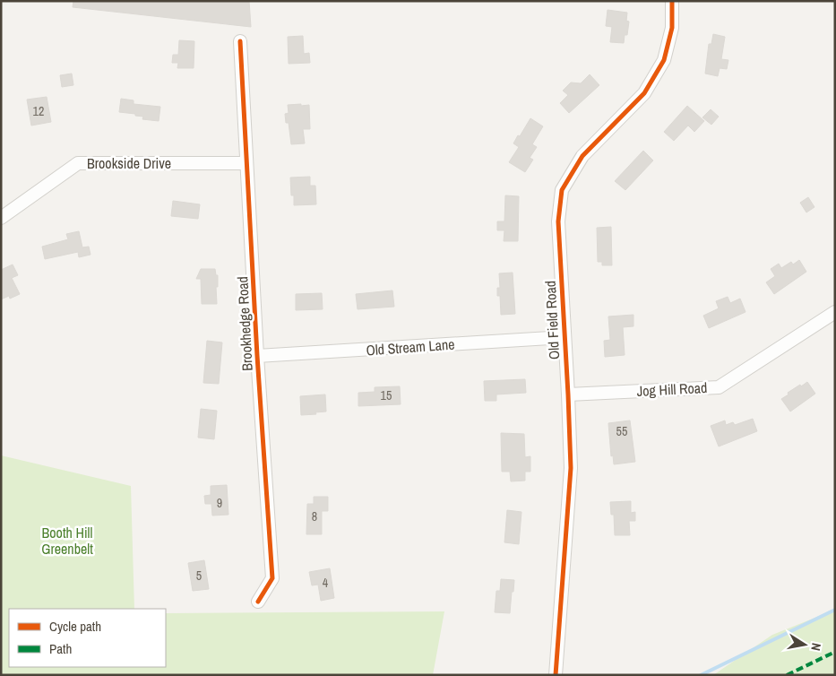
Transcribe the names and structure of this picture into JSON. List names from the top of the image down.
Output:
{
  "streets": {
    "street": [
      "Brookside Drive",
      "Old Field Road",
      "Brookhedge Road",
      "Old Stream Lane",
      "Jog Hill Road"
    ]
  },
  "crossings": [
    ["Brookside Drive", "Brookhedge Road"],
    ["Old Field Road", "Old Stream Lane"],
    ["Old Field Road", "Jog Hill Road"],
    ["Brookhedge Road", "Old Stream Lane"]
  ],
  "parks": ["Booth Hill Greenbelt"],
  "house_numbers": [
    "12",
    "15",
    "55",
    "9",
    "8",
    "5",
    "4"
  ],
  "legend": ["Cycle path", "Path"],
  "north": "right"
}
